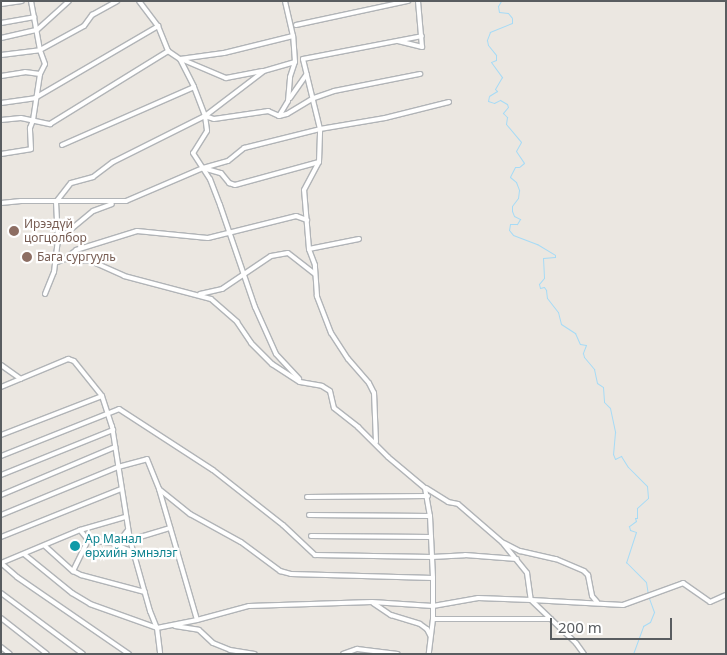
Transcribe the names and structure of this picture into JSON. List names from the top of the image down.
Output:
{
  "places": ["Ирээдүй цогцолбор", "Бага сургууль", "Ар Манал өрхийн эмнэлэг"],
  "scale_bar": "200 m"
}
